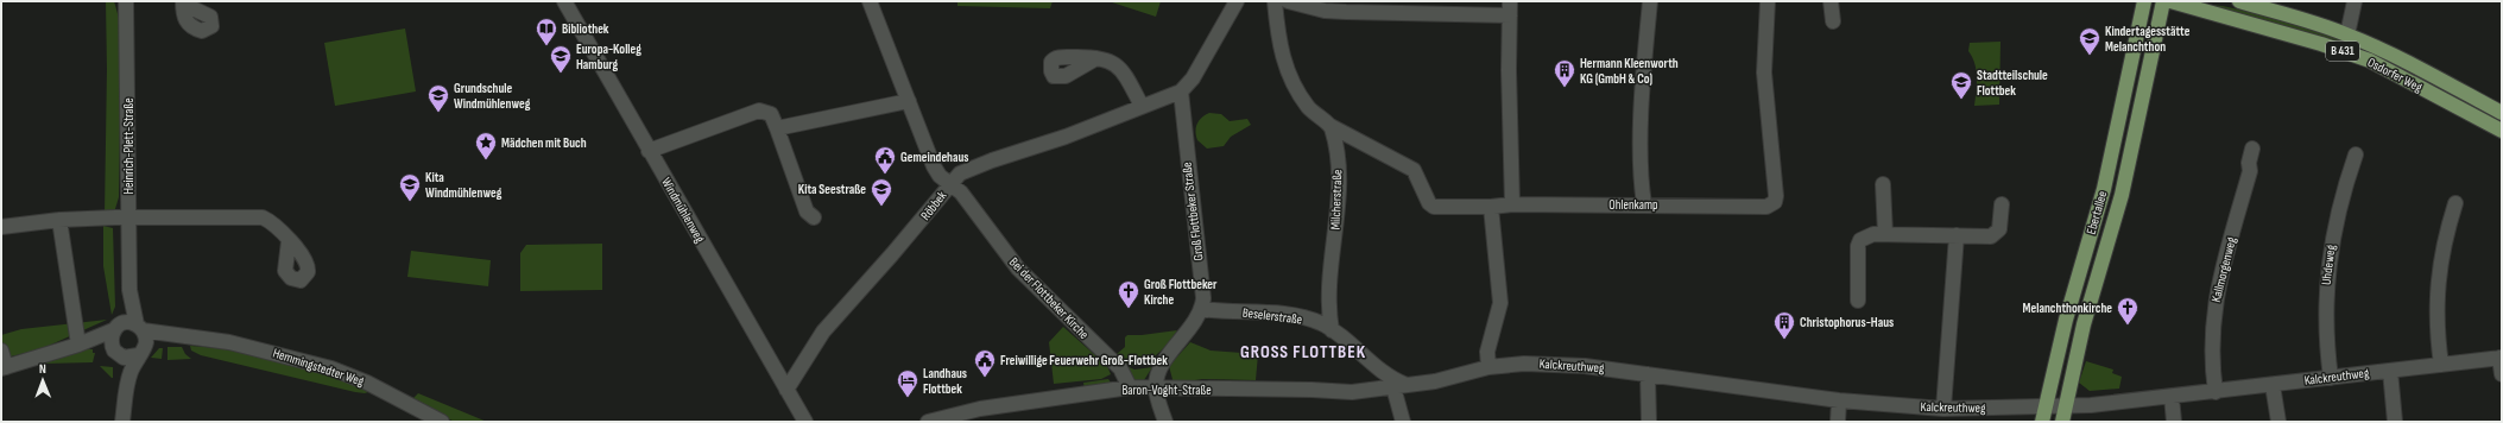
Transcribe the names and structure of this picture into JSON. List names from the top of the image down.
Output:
{
  "streets": {
    "main road": ["B 431", "Osdorfer Weg", "Ebertallee"],
    "street": [
      "Heinrich-Plett-Straße",
      "Milcherstraße",
      "Ohlenkamp",
      "Röbbek",
      "Windmühlenweg",
      "Groß Flottbeker Straße",
      "Uhdeweg",
      "Kallmorgenweg",
      "Bei der Flottbeker Kirche",
      "Beselerstraße",
      "Kalckreuthweg",
      "Hemmingstedter Weg",
      "Baron-Voght-Straße"
    ]
  },
  "crossings": [
    ["Heinrich-Plett-Straße", "Hemmingstedter Weg"],
    ["Milcherstraße", "Ohlenkamp"],
    ["Milcherstraße", "Beselerstraße"],
    ["Röbbek", "Windmühlenweg"],
    ["Röbbek", "Groß Flottbeker Straße"],
    ["Röbbek", "Bei der Flottbeker Kirche"],
    ["Groß Flottbeker Straße", "Beselerstraße"],
    ["Ebertallee", "Kalckreuthweg"],
    ["Uhdeweg", "Kalckreuthweg"],
    ["Kallmorgenweg", "Kalckreuthweg"],
    ["Bei der Flottbeker Kirche", "Baron-Voght-Straße"],
    ["Beselerstraße", "Kalckreuthweg"],
    ["Beselerstraße", "Baron-Voght-Straße"],
    ["Kalckreuthweg", "Baron-Voght-Straße"]
  ],
  "districts": ["GROSS FLOTTBEK"],
  "places": {
    "library": ["Bibliothek"],
    "school or university": [
      "Kindertagesstätte Melanchthon",
      "Europa-Kolleg Hamburg",
      "Stadtteilschule Flottbek",
      "Grundschule Windmühlenweg",
      "Kita Windmühlenweg",
      "Kita Seestraße"
    ],
    "building": ["Hermann Kleenworth KG (GmbH & Co)", "Christophorus-Haus"],
    "place": ["Mädchen mit Buch"],
    "public building": ["Gemeindehaus", "Freiwillige Feuerwehr Groß-Flottbek"],
    "church": ["Groß Flottbeker Kirche", "Melanchthonkirche"],
    "hotel": ["Landhaus Flottbek"]
  },
  "north": "top"
}
